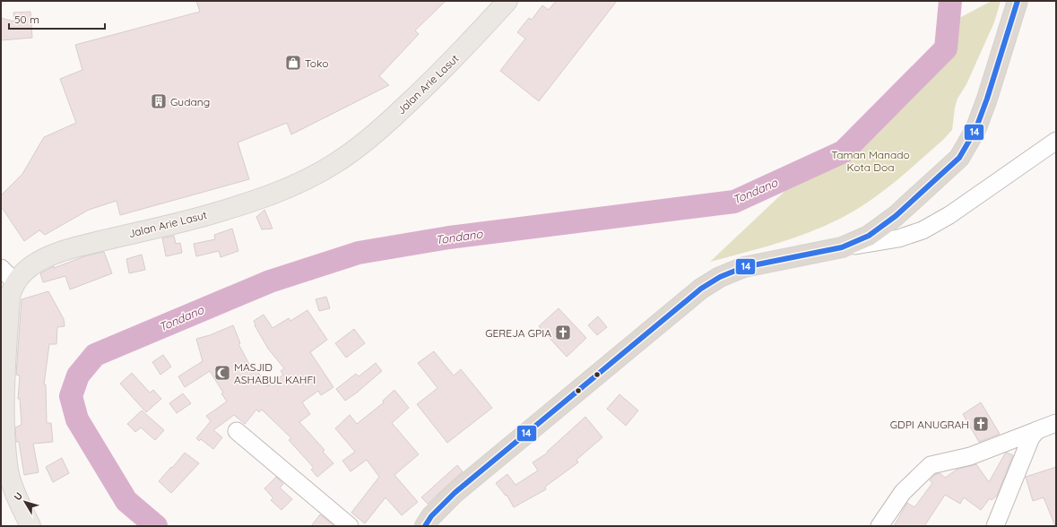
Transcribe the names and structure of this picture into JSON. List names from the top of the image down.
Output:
{
  "streets": {
    "main road": ["Jalan Arie Lasut"]
  },
  "water": ["Tondano"],
  "parks": ["Taman Manado Kota Doa"],
  "places": {
    "shop": ["Toko"],
    "building": ["Gudang"],
    "church": ["GEREJA GPIA", "GDPI ANUGRAH"],
    "mosque": ["MASJID ASHABUL KAHFI"]
  },
  "lines": ["transit line 14"],
  "scale_bar": "50 m",
  "north": "top left"
}
